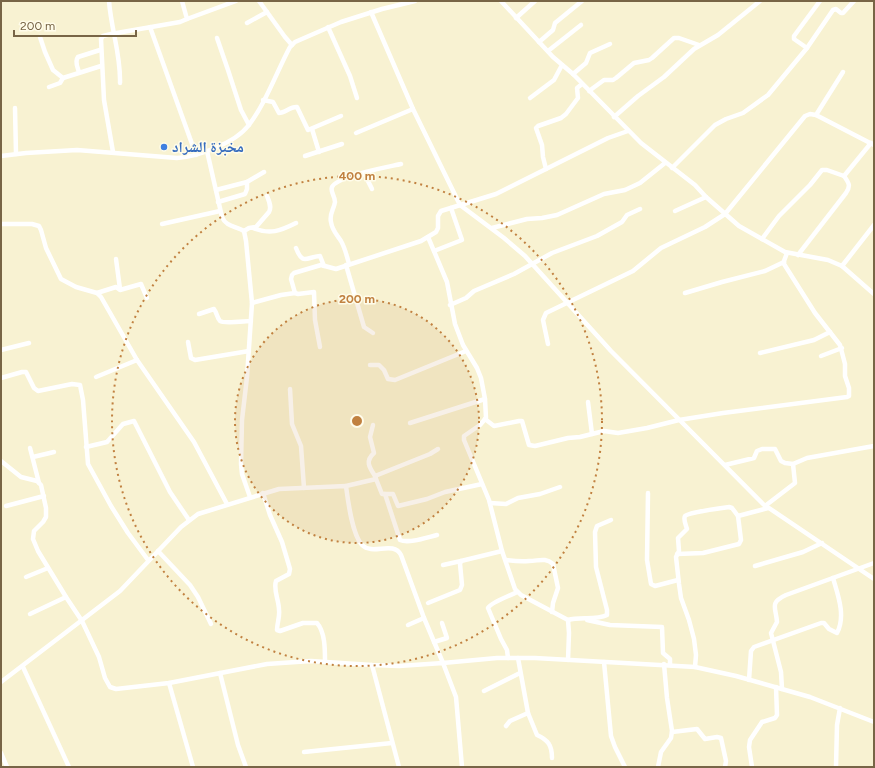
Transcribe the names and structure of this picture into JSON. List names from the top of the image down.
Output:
{
  "places": ["مخبزة الشراد"],
  "scale_bar": "200 m",
  "rings": ["400 m", "200 m"]
}
